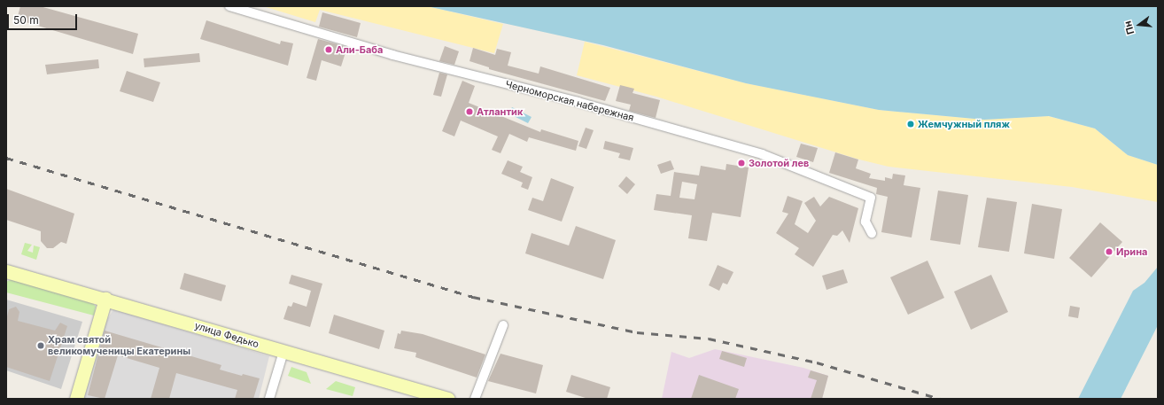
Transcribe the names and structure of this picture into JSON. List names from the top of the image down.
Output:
{
  "streets": {
    "main road": ["улица Федько"],
    "street": ["Черноморская набережная"]
  },
  "places": [
    "Али-Баба",
    "Атлантик",
    "Жемчужный пляж",
    "Золотой лев",
    "Ирина",
    "Храм святой великомученицы Екатерины"
  ],
  "scale_bar": "50 m",
  "north": "left"
}
